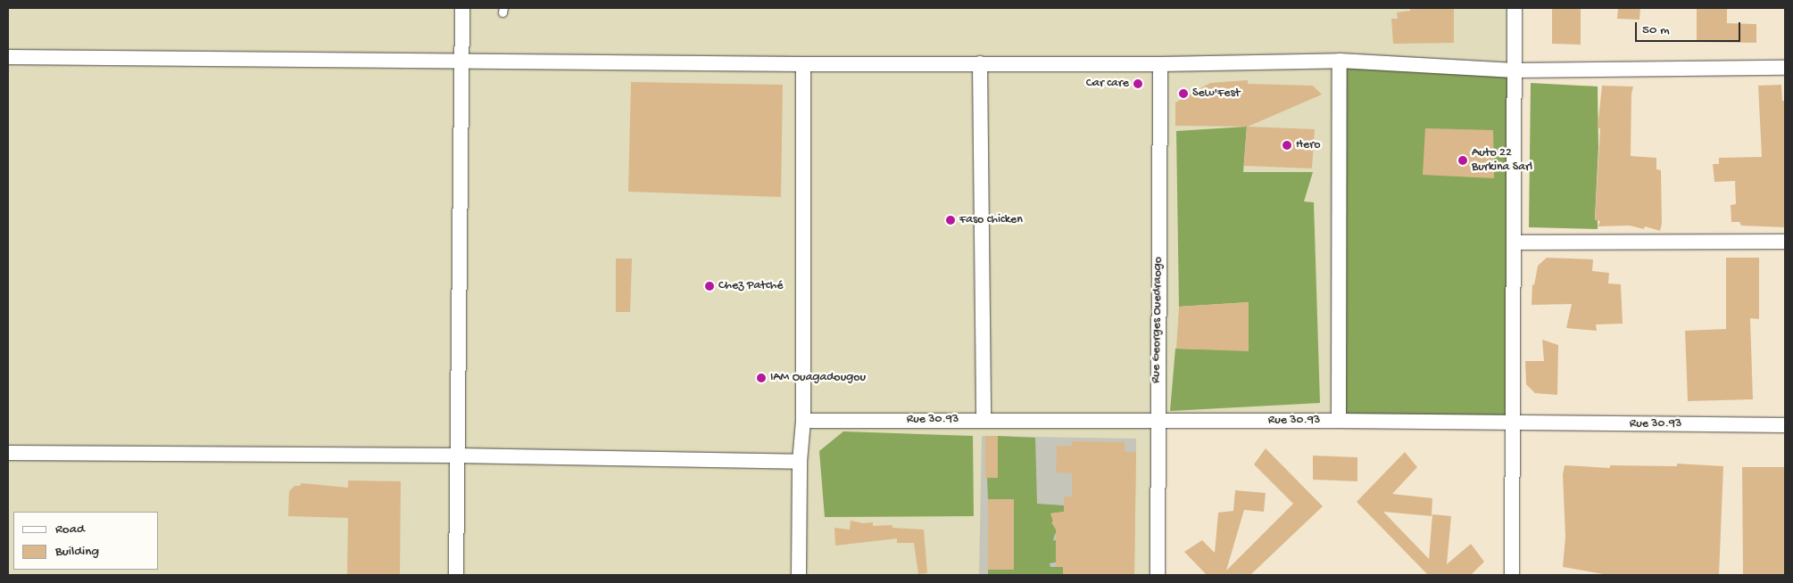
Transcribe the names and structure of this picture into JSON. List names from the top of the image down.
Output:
{
  "streets": {
    "street": ["Rue Georges Ouedraogo", "Rue 30.93"]
  },
  "crossings": [
    ["Rue Georges Ouedraogo", "Rue 30.93"]
  ],
  "places": [
    "Car care",
    "Sew'Fest",
    "Hero",
    "Auto 22 Burkina Sarl",
    "Faso chicken",
    "Chez Patché",
    "IAM Ouagadougou"
  ],
  "legend": ["Road", "Building"],
  "scale_bar": "50 m"
}
